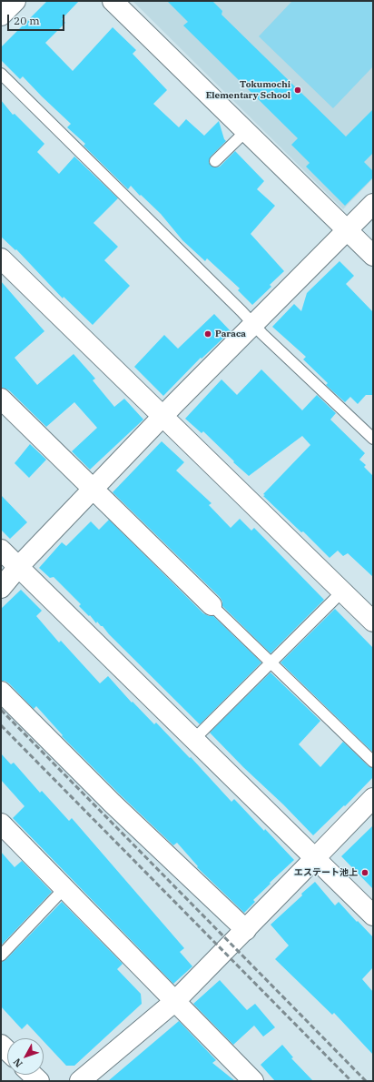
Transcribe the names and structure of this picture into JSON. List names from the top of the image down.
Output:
{
  "places": ["Tokumochi Elementary School", "Paraca", "エステート池上"],
  "scale_bar": "20 m",
  "north": "bottom left"
}
